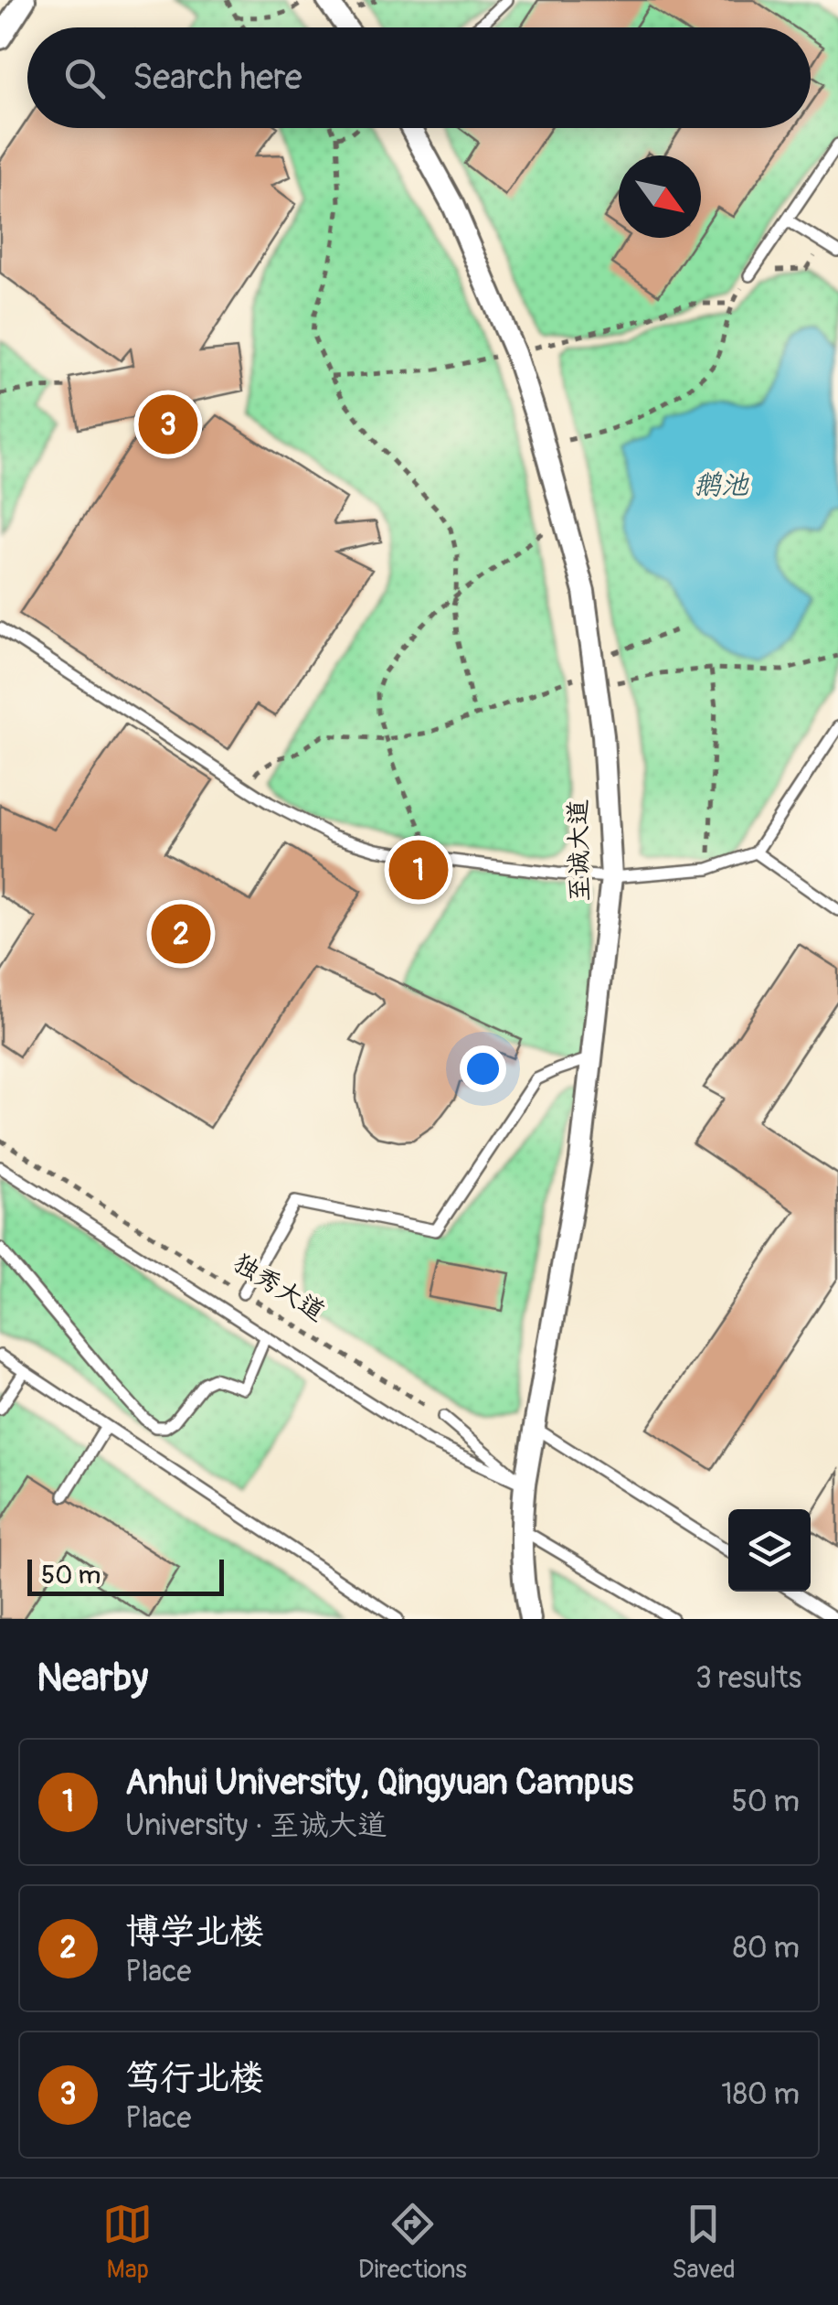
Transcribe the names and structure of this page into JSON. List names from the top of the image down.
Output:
{
  "streets": {
    "street": ["至诚大道"],
    "path": ["独秀大道"]
  },
  "water": ["鹅池"],
  "scale_bar": "50 m",
  "north": "bottom right",
  "page": {
    "search": "Search here",
    "pins": ["3", "1", "2"],
    "scale": "50 m",
    "heading": ["Nearby", "3 results"],
    "list": [
      {
        "mark": "1",
        "name": "Anhui University, Qingyuan Campus",
        "note": "University · 至诚大道",
        "value": "50 m"
      },
      {
        "mark": "2",
        "name": "博学北楼",
        "note": "Place",
        "value": "80 m"
      },
      {
        "mark": "3",
        "name": "笃行北楼",
        "note": "Place",
        "value": "180 m"
      }
    ],
    "nav": ["Map", "Directions", "Saved"]
  }
}
